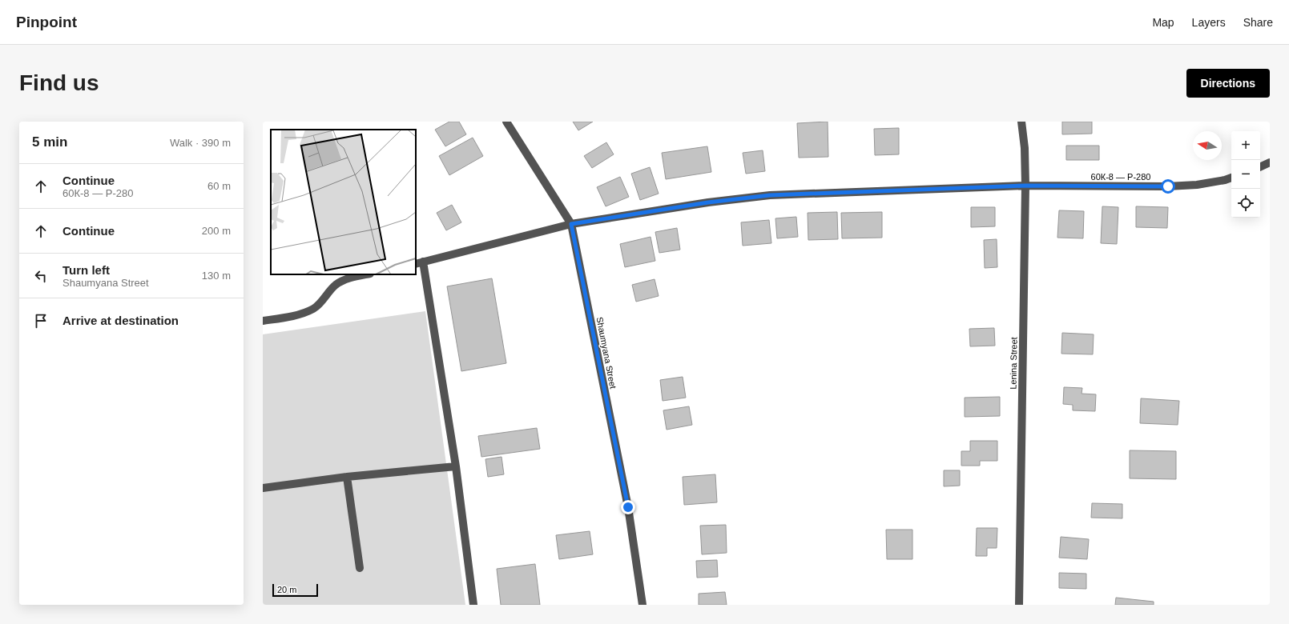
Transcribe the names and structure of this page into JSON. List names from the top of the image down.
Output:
{
  "streets": {
    "street": ["60К-8 — Р-280", "Shaumyana Street", "Lenina Street"]
  },
  "crossings": [
    ["60К-8 — Р-280", "Shaumyana Street"],
    ["60К-8 — Р-280", "Lenina Street"]
  ],
  "scale_bar": "20 m",
  "north": "left",
  "page": {
    "header": "Pinpoint",
    "nav": ["Map", "Layers", "Share"],
    "buttons": "Directions",
    "title": "Find us",
    "heading": ["5 min", "Walk · 390 m"],
    "map_buttons": ["+", "−"],
    "list": [
      ["Continue", "60К-8 — Р-280", "60 m"],
      ["Continue", "200 m"],
      ["Turn left", "Shaumyana Street", "130 m"],
      "Arrive at destination"
    ],
    "scale": "20 m"
  }
}
